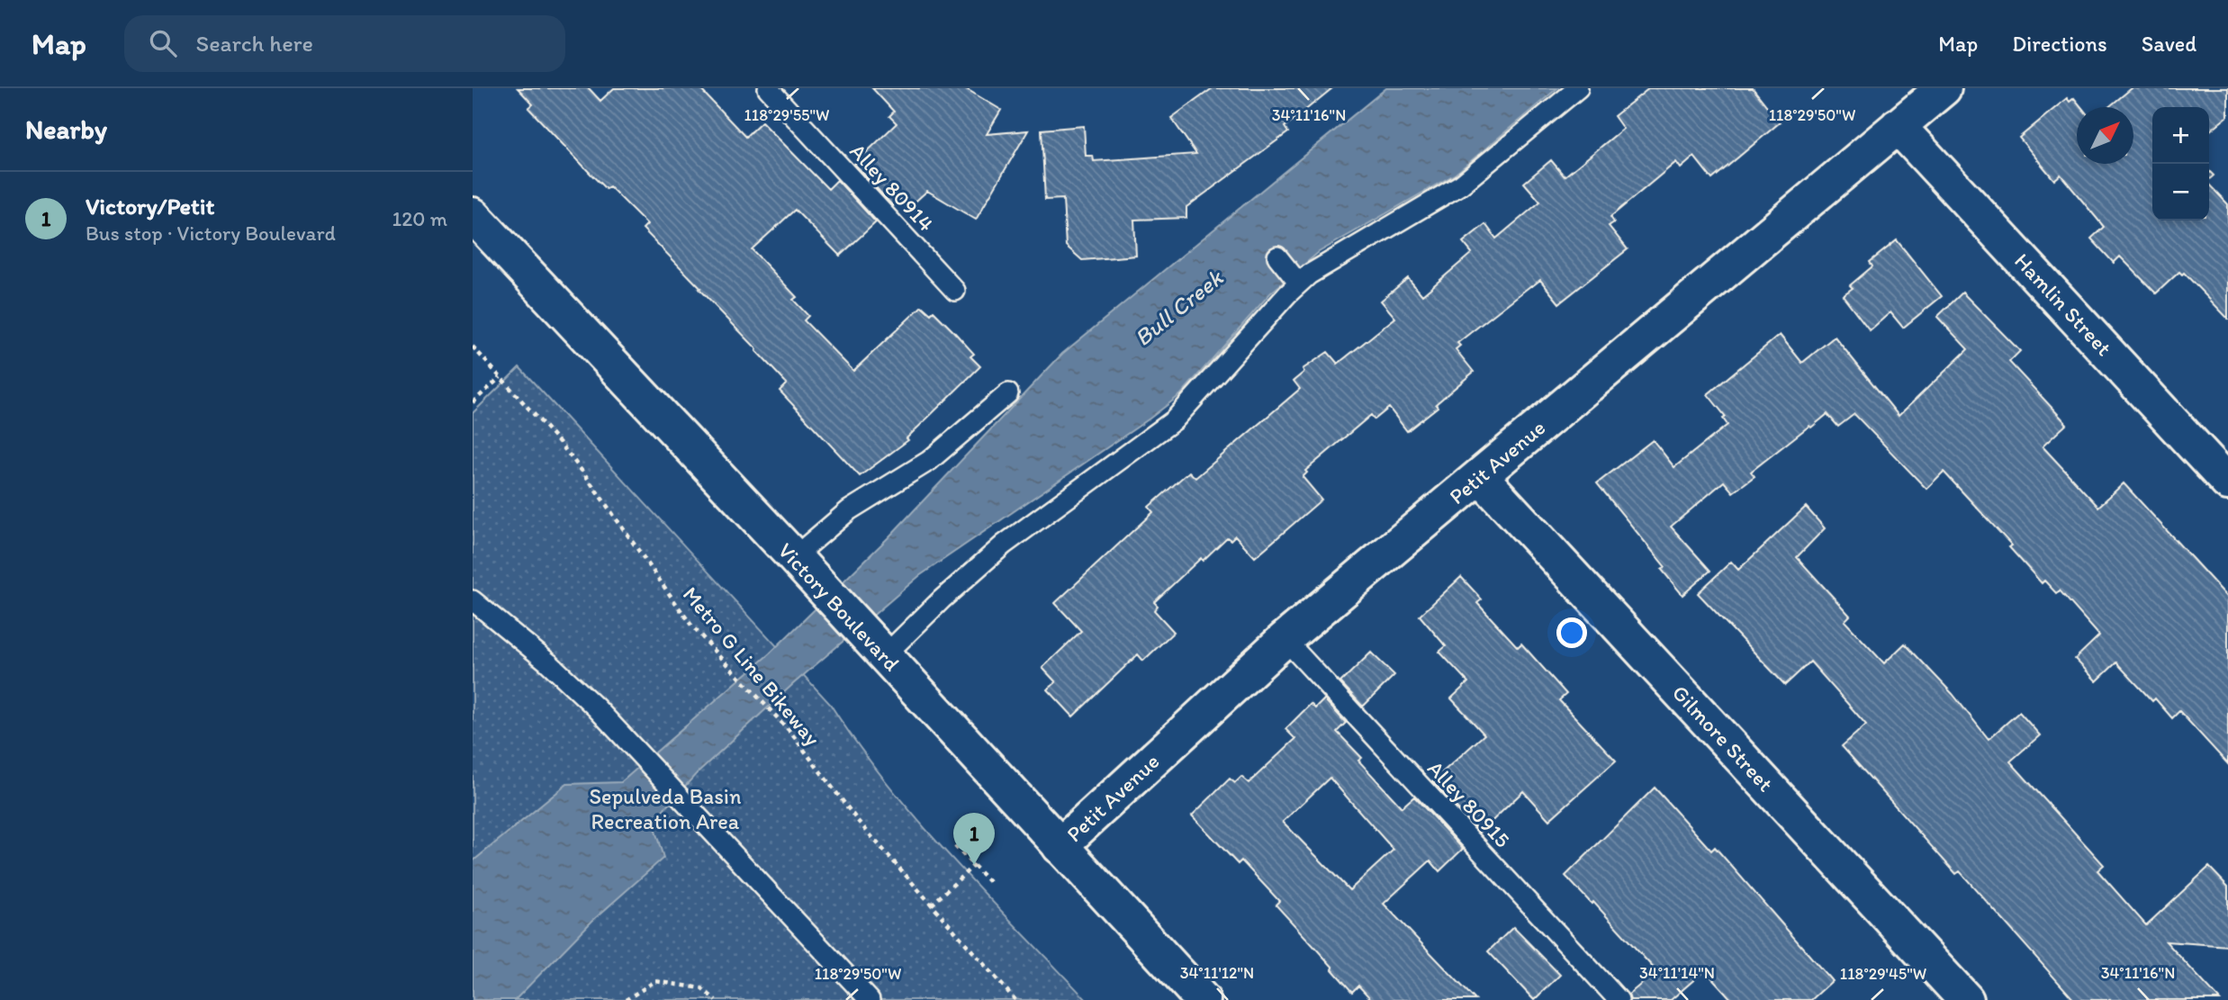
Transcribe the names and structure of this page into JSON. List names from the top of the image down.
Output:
{
  "streets": {
    "street": [
      "Hamlin Street",
      "Petit Avenue",
      "Victory Boulevard",
      "Gilmore Street"
    ],
    "lane": ["Alley 80914", "Alley 80915"],
    "path": ["Metro G Line Bikeway"]
  },
  "crossings": [
    ["Hamlin Street", "Petit Avenue"],
    ["Petit Avenue", "Victory Boulevard"],
    ["Petit Avenue", "Gilmore Street"],
    ["Petit Avenue", "Alley 80915"]
  ],
  "water": ["Bull Creek"],
  "parks": ["Sepulveda Basin Recreation Area"],
  "north": "top right",
  "page": {
    "header": "Map",
    "search": "Search here",
    "nav": ["Map", "Directions", "Saved"],
    "heading": "Nearby",
    "map_buttons": ["+", "−"],
    "list": [
      {
        "mark": "1",
        "name": "Victory/Petit",
        "note": "Bus stop · Victory Boulevard",
        "value": "120 m"
      }
    ],
    "pins": "1"
  },
  "coordinates": [
    "118°29'55\"W",
    "118°29'50\"W",
    "34°11'16\"N",
    "34°11'12\"N",
    "34°11'14\"N",
    "118°29'45\"W"
  ]
}
